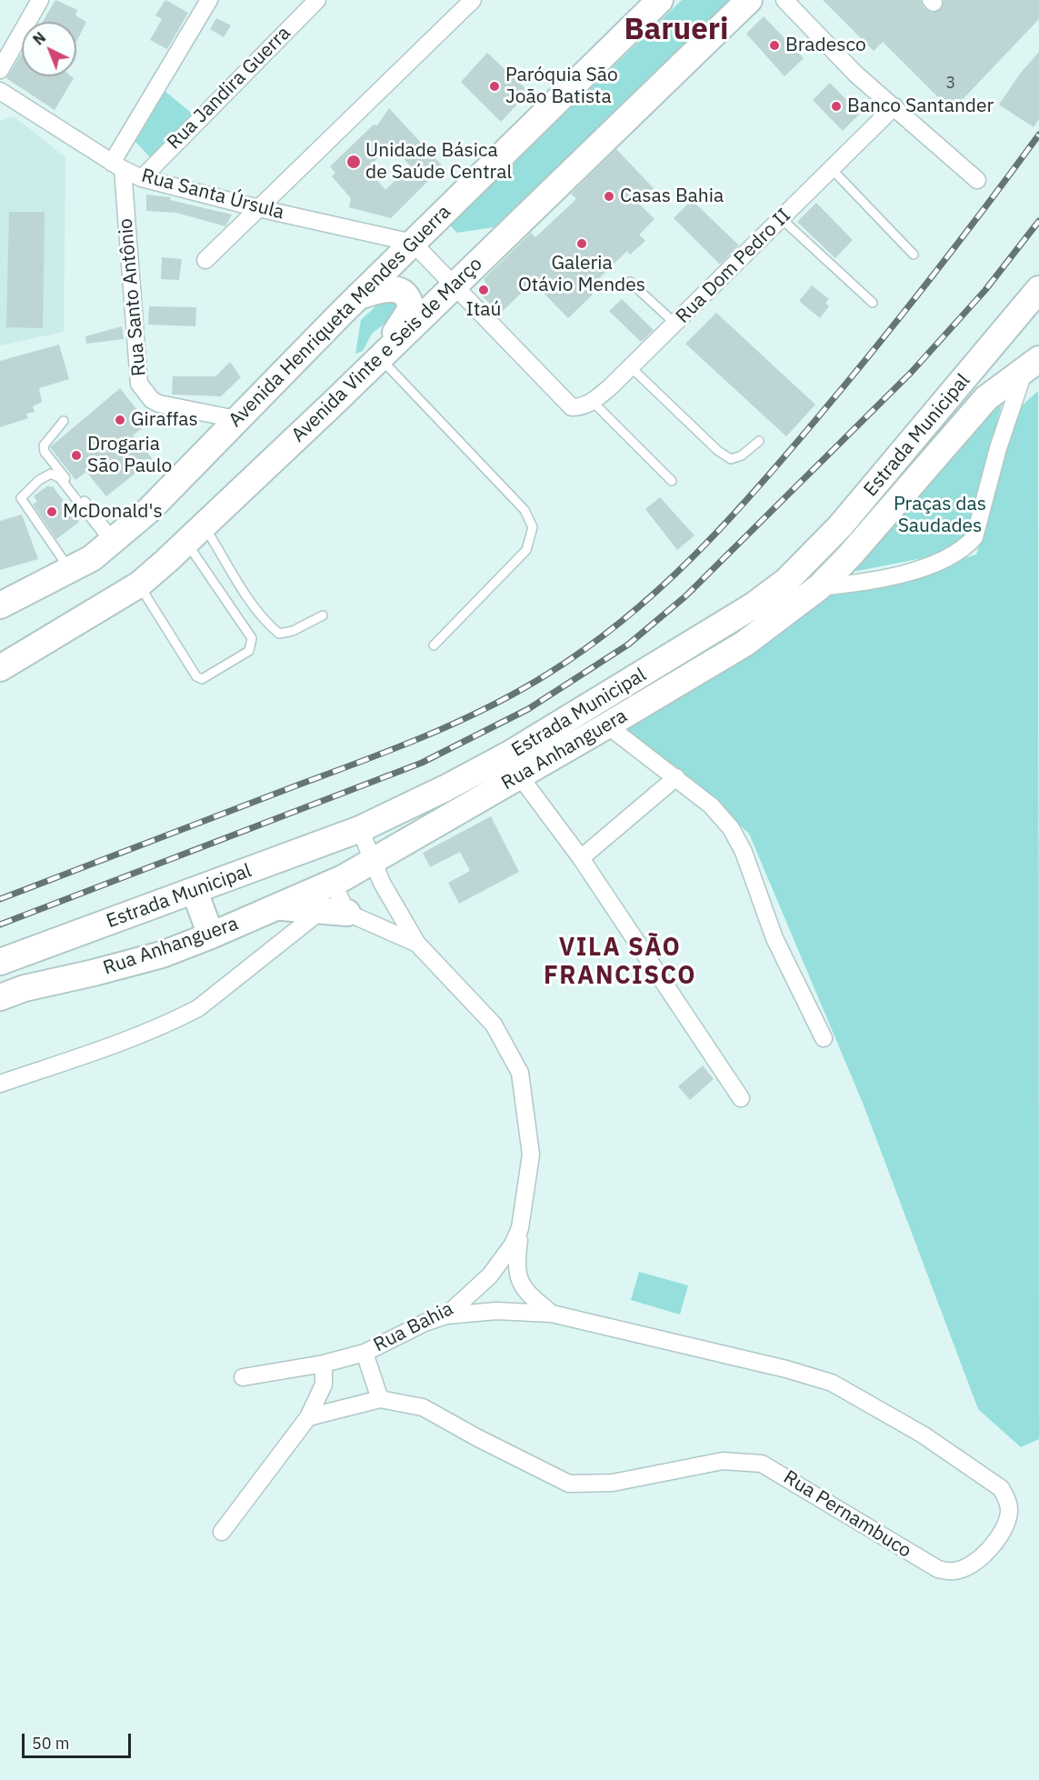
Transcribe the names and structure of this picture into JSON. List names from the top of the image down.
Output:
{
  "streets": {
    "main road": [
      "Avenida Henriqueta Mendes Guerra",
      "Avenida Vinte e Seis de Março",
      "Estrada Municipal",
      "Rua Anhanguera"
    ],
    "street": [
      "Rua Jandira Guerra",
      "Rua Santa Úrsula",
      "Rua Dom Pedro II",
      "Rua Santo Antônio",
      "Rua Bahia",
      "Rua Pernambuco"
    ]
  },
  "crossings": [
    ["Rua Jandira Guerra", "Rua Santa Úrsula"],
    ["Rua Santa Úrsula", "Rua Santo Antônio"],
    ["Rua Santa Úrsula", "Avenida Henriqueta Mendes Guerra"],
    ["Rua Santo Antônio", "Avenida Henriqueta Mendes Guerra"],
    ["Rua Bahia", "Rua Pernambuco"]
  ],
  "districts": ["Barueri", "VILA SÃO FRANCISCO"],
  "parks": ["Praças das Saudades"],
  "places": [
    "Bradesco",
    "Paróquia São João Batista",
    "Banco Santander",
    "Unidade Básica de Saúde Central",
    "Casas Bahia",
    "Galeria Otávio Mendes",
    "Itaú",
    "Giraffas",
    "Drogaria São Paulo",
    "McDonald's"
  ],
  "house_numbers": ["3"],
  "scale_bar": "50 m",
  "north": "top left"
}
